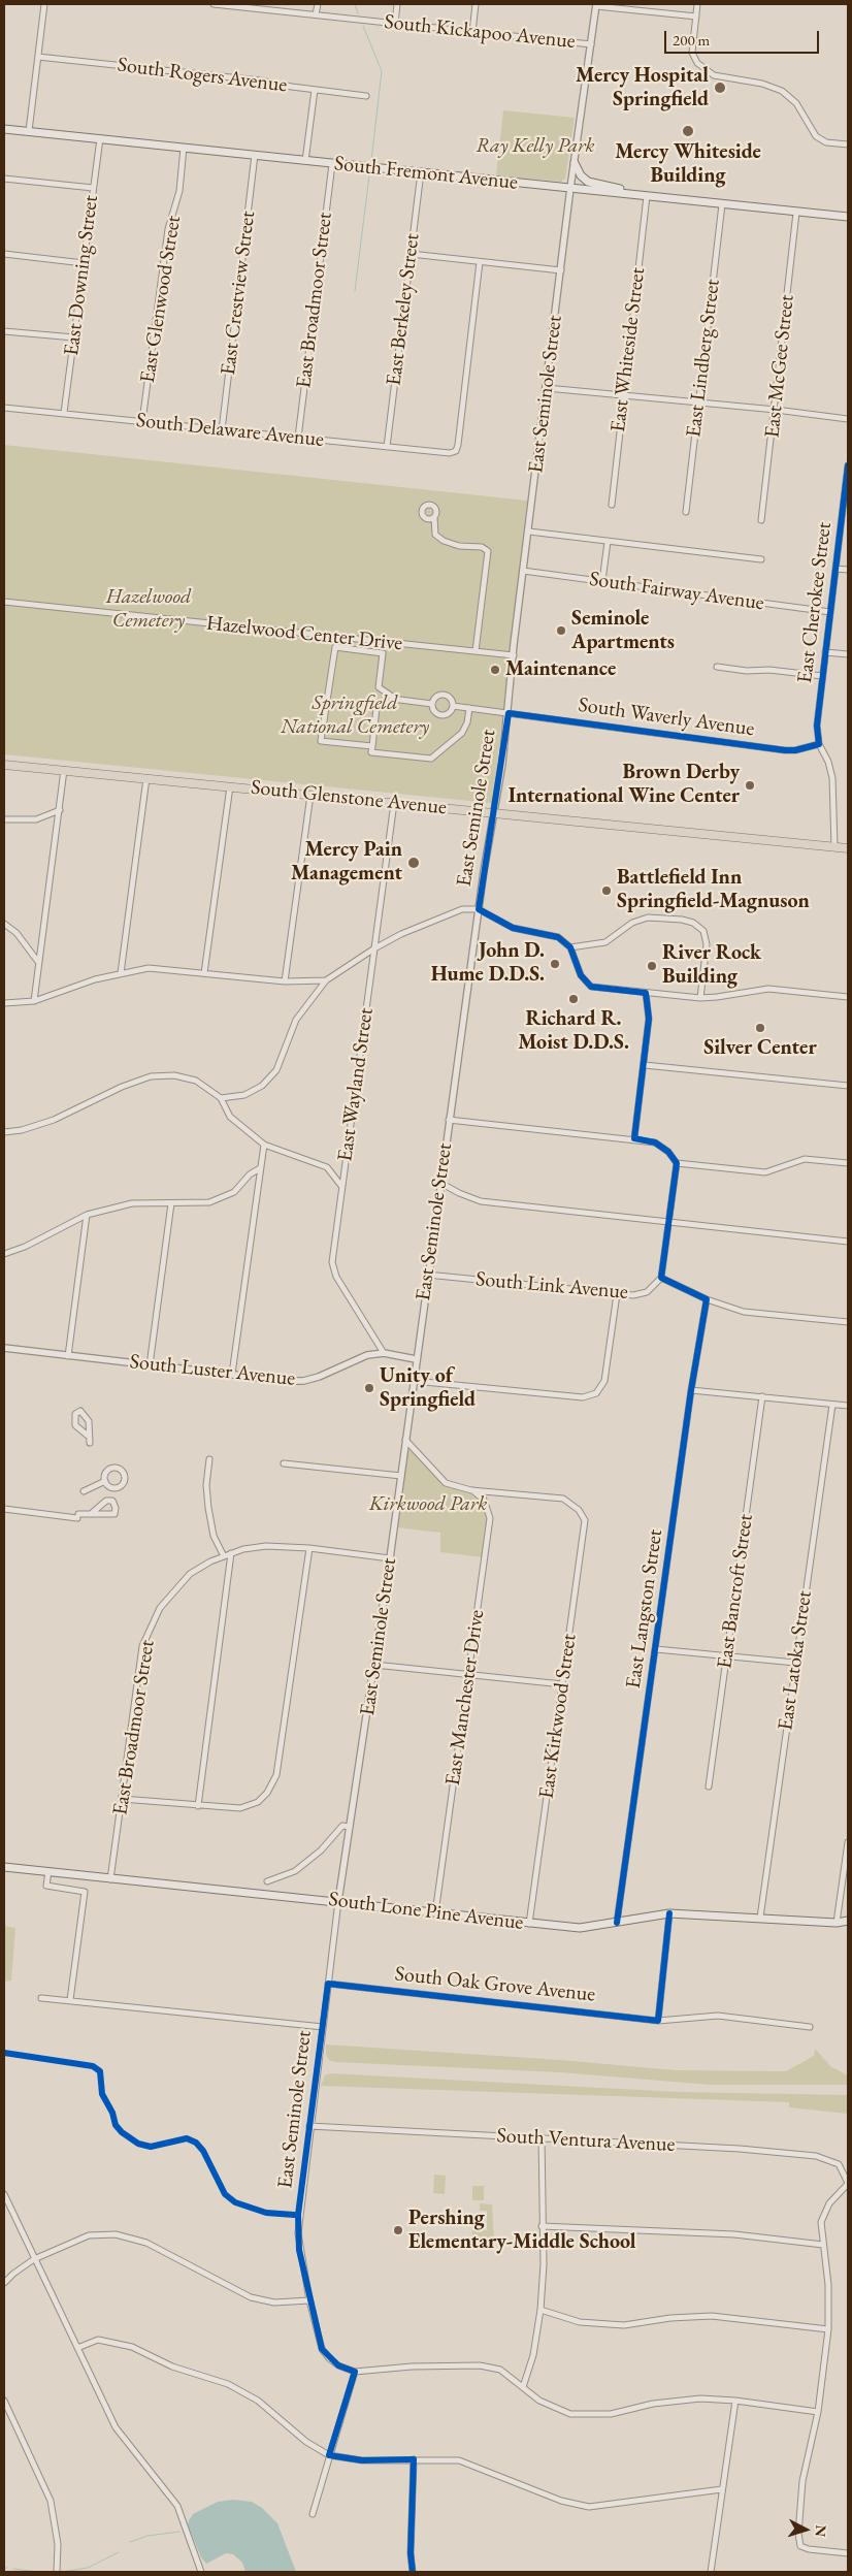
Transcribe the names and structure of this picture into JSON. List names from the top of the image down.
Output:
{
  "streets": {
    "main road": ["South Fremont Avenue", "South Glenstone Avenue", "South Lone Pine Avenue"],
    "street": [
      "South Kickapoo Avenue",
      "South Rogers Avenue",
      "East Downing Street",
      "East Crestview Street",
      "East Glenwood Street",
      "East Broadmoor Street",
      "East Berkeley Street",
      "East Whiteside Street",
      "East Lindberg Street",
      "East McGee Street",
      "East Seminole Street",
      "South Delaware Avenue",
      "South Fairway Avenue",
      "East Cherokee Street",
      "Hazelwood Center Drive",
      "South Waverly Avenue",
      "East Wayland Street",
      "South Link Avenue",
      "South Luster Avenue",
      "East Bancroft Street",
      "East Langston Street",
      "East Latoka Street",
      "East Manchester Drive",
      "East Kirkwood Street",
      "South Oak Grove Avenue",
      "South Ventura Avenue"
    ]
  },
  "crossings": [
    ["South Kickapoo Avenue", "East Seminole Street"],
    ["South Fremont Avenue", "East Downing Street"],
    ["South Fremont Avenue", "East Crestview Street"],
    ["South Fremont Avenue", "East Glenwood Street"],
    ["South Fremont Avenue", "East Broadmoor Street"],
    ["South Fremont Avenue", "East Berkeley Street"],
    ["South Fremont Avenue", "East Whiteside Street"],
    ["South Fremont Avenue", "East Lindberg Street"],
    ["South Fremont Avenue", "East McGee Street"],
    ["South Fremont Avenue", "East Seminole Street"],
    ["East Downing Street", "South Delaware Avenue"],
    ["East Crestview Street", "South Delaware Avenue"],
    ["East Glenwood Street", "South Delaware Avenue"],
    ["East Broadmoor Street", "East Seminole Street"],
    ["East Broadmoor Street", "South Delaware Avenue"],
    ["East Broadmoor Street", "South Lone Pine Avenue"],
    ["East Berkeley Street", "South Delaware Avenue"],
    ["East Seminole Street", "South Fairway Avenue"],
    ["East Seminole Street", "Hazelwood Center Drive"],
    ["East Seminole Street", "South Waverly Avenue"],
    ["East Seminole Street", "South Glenstone Avenue"],
    ["East Seminole Street", "South Link Avenue"],
    ["East Seminole Street", "South Luster Avenue"],
    ["East Seminole Street", "South Lone Pine Avenue"],
    ["East Seminole Street", "South Oak Grove Avenue"],
    ["East Seminole Street", "South Ventura Avenue"],
    ["South Fairway Avenue", "East Cherokee Street"],
    ["East Cherokee Street", "South Waverly Avenue"],
    ["East Cherokee Street", "South Glenstone Avenue"],
    ["South Glenstone Avenue", "East Wayland Street"],
    ["East Wayland Street", "South Luster Avenue"],
    ["East Langston Street", "South Lone Pine Avenue"],
    ["East Latoka Street", "South Lone Pine Avenue"],
    ["East Manchester Drive", "East Kirkwood Street"],
    ["East Manchester Drive", "South Lone Pine Avenue"],
    ["East Kirkwood Street", "South Lone Pine Avenue"]
  ],
  "parks": [
    "Ray Kelly Park",
    "Hazelwood Cemetery",
    "Springfield National Cemetery",
    "Kirkwood Park"
  ],
  "places": [
    "Mercy Hospital Springfield",
    "Mercy Whiteside Building",
    "Seminole Apartments",
    "Maintenance",
    "Brown Derby International Wine Center",
    "Mercy Pain Management",
    "Battlefield Inn Springfield-Magnuson",
    "John D. Hume D.D.S.",
    "River Rock Building",
    "Richard R. Moist D.D.S.",
    "Silver Center",
    "Unity of Springfield",
    "Pershing Elementary-Middle School"
  ],
  "scale_bar": "200 m",
  "north": "right"
}
